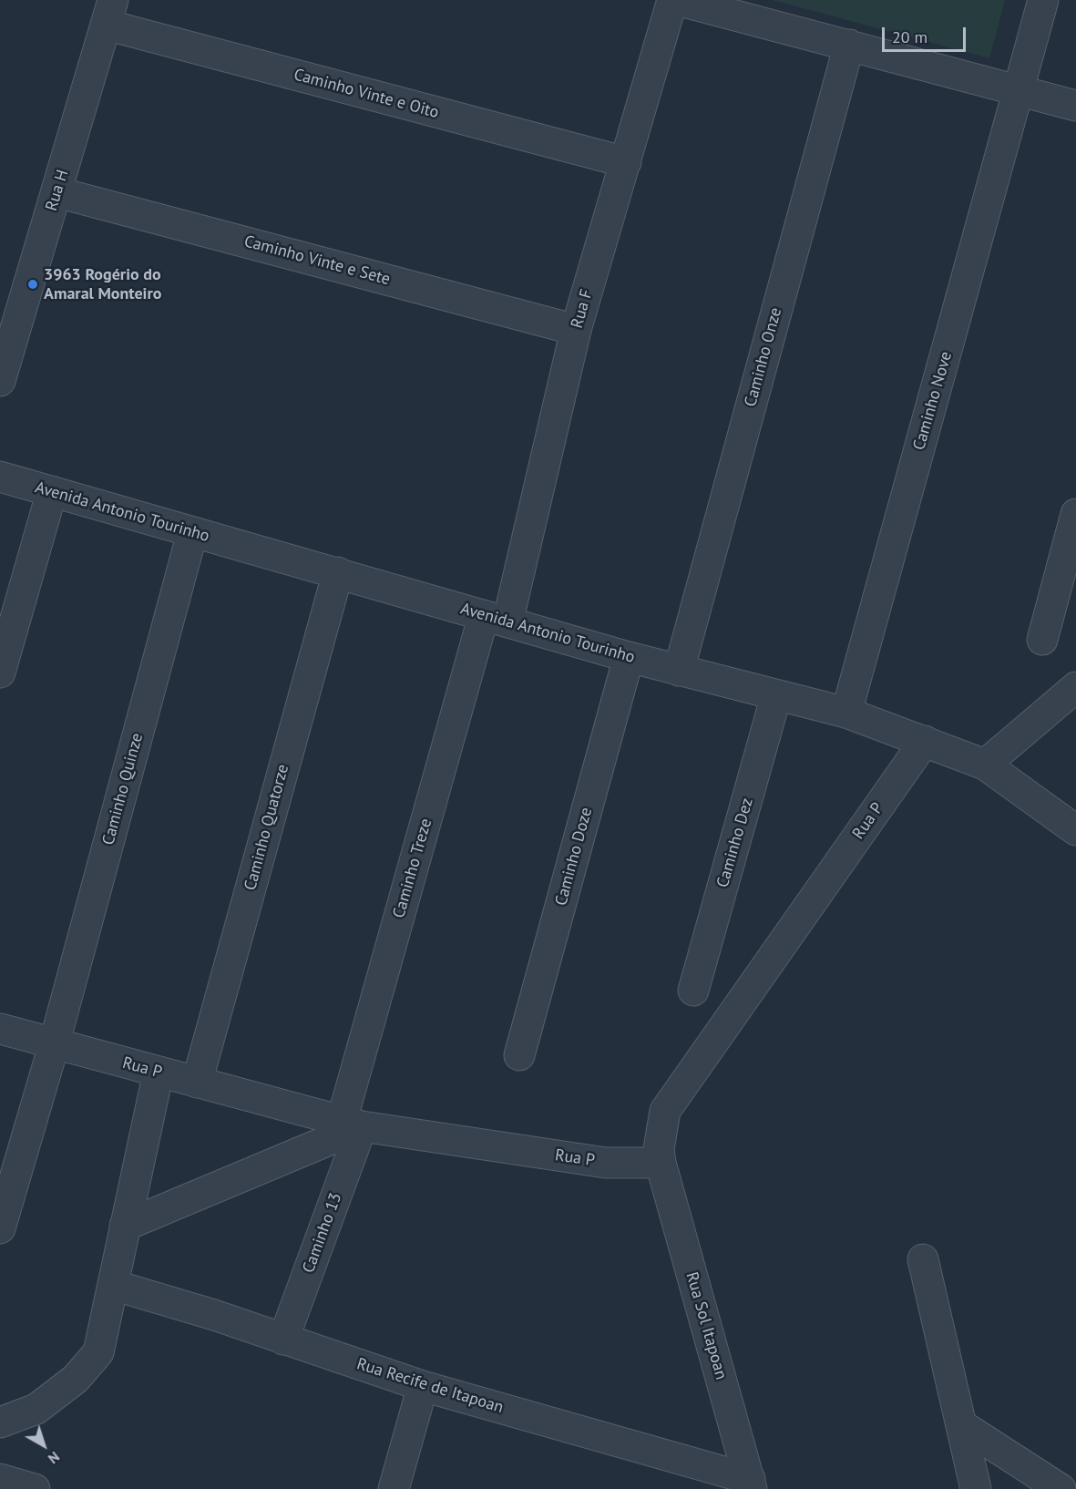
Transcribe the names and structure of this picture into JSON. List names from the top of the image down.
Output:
{
  "streets": {
    "street": [
      "Caminho Vinte e Oito",
      "Rua H",
      "Caminho Vinte e Sete",
      "Rua F",
      "Caminho Onze",
      "Caminho Nove",
      "Avenida Antonio Tourinho",
      "Caminho Quinze",
      "Rua P",
      "Caminho Quatorze",
      "Caminho Dez",
      "Caminho Doze",
      "Caminho Treze",
      "Caminho 13",
      "Rua Sol Itapoan",
      "Rua Recife de Itapoan"
    ]
  },
  "crossings": [
    ["Caminho Vinte e Oito", "Rua H"],
    ["Caminho Vinte e Oito", "Rua F"],
    ["Rua H", "Caminho Vinte e Sete"],
    ["Caminho Vinte e Sete", "Rua F"],
    ["Rua F", "Avenida Antonio Tourinho"],
    ["Rua F", "Caminho Treze"],
    ["Caminho Onze", "Avenida Antonio Tourinho"],
    ["Caminho Nove", "Avenida Antonio Tourinho"],
    ["Avenida Antonio Tourinho", "Caminho Quinze"],
    ["Avenida Antonio Tourinho", "Rua P"],
    ["Avenida Antonio Tourinho", "Caminho Quatorze"],
    ["Avenida Antonio Tourinho", "Caminho Dez"],
    ["Avenida Antonio Tourinho", "Caminho Doze"],
    ["Avenida Antonio Tourinho", "Caminho Treze"],
    ["Caminho Quinze", "Rua P"],
    ["Rua P", "Caminho Quatorze"],
    ["Rua P", "Caminho Treze"],
    ["Rua P", "Caminho 13"],
    ["Rua P", "Rua Sol Itapoan"],
    ["Caminho Treze", "Caminho 13"],
    ["Caminho 13", "Rua Recife de Itapoan"],
    ["Rua Sol Itapoan", "Rua Recife de Itapoan"]
  ],
  "places": ["3963 Rogério do Amaral Monteiro"],
  "scale_bar": "20 m",
  "north": "bottom right"
}
